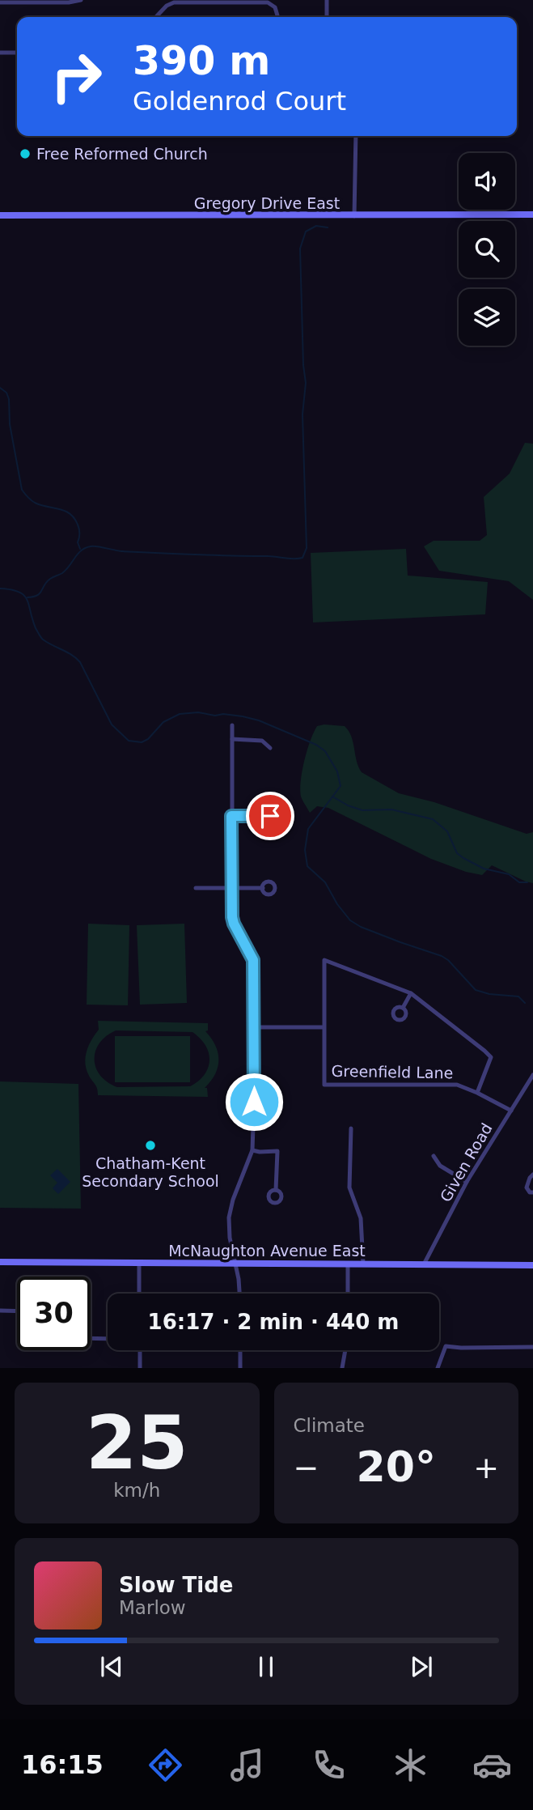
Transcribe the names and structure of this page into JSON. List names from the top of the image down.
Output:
{
  "streets": {
    "main road": ["Gregory Drive East", "McNaughton Avenue East"],
    "street": ["Greenfield Lane", "Given Road"]
  },
  "crossings": [
    ["Greenfield Lane", "Given Road"],
    ["Given Road", "McNaughton Avenue East"]
  ],
  "places": ["Free Reformed Church", "Chatham-Kent Secondary School"],
  "page": {
    "turn": ["390 m", "Goldenrod Court"],
    "limit": "30",
    "trip": "16:17 · 2 min · 440 m",
    "tile": [
      ["25", "km/h"],
      "Climate"
    ],
    "heat": ["−", "20°", "+"],
    "song": ["Slow Tide", "Marlow"],
    "tabs": "16:15"
  }
}
